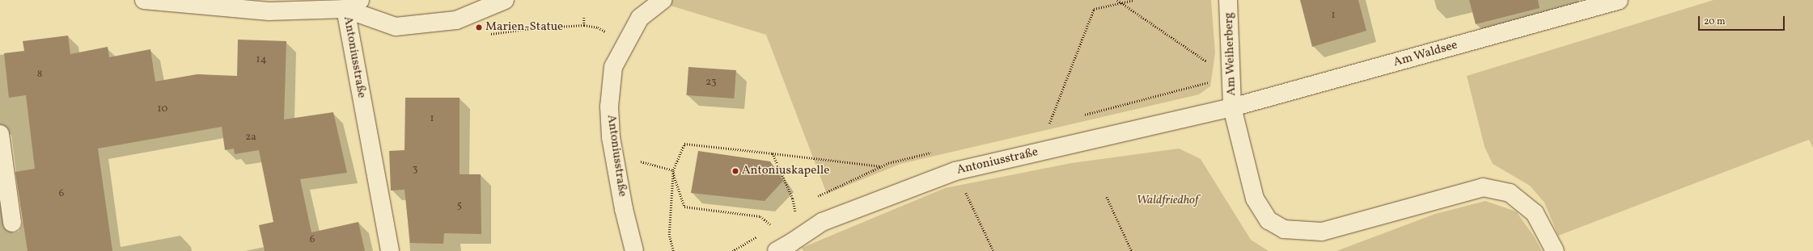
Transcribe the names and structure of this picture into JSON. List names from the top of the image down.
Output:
{
  "streets": {
    "street": ["Am Weiherberg", "Am Waldsee", "Antoniusstraße"]
  },
  "crossings": [
    ["Am Weiherberg", "Am Waldsee"],
    ["Am Weiherberg", "Antoniusstraße"],
    ["Am Waldsee", "Antoniusstraße"]
  ],
  "parks": ["Waldfriedhof"],
  "places": ["Marien-Statue", "Antoniuskapelle"],
  "house_numbers": [
    "1",
    "14",
    "8",
    "23",
    "10",
    "1",
    "2a",
    "3",
    "6",
    "5",
    "6"
  ],
  "scale_bar": "20 m"
}
